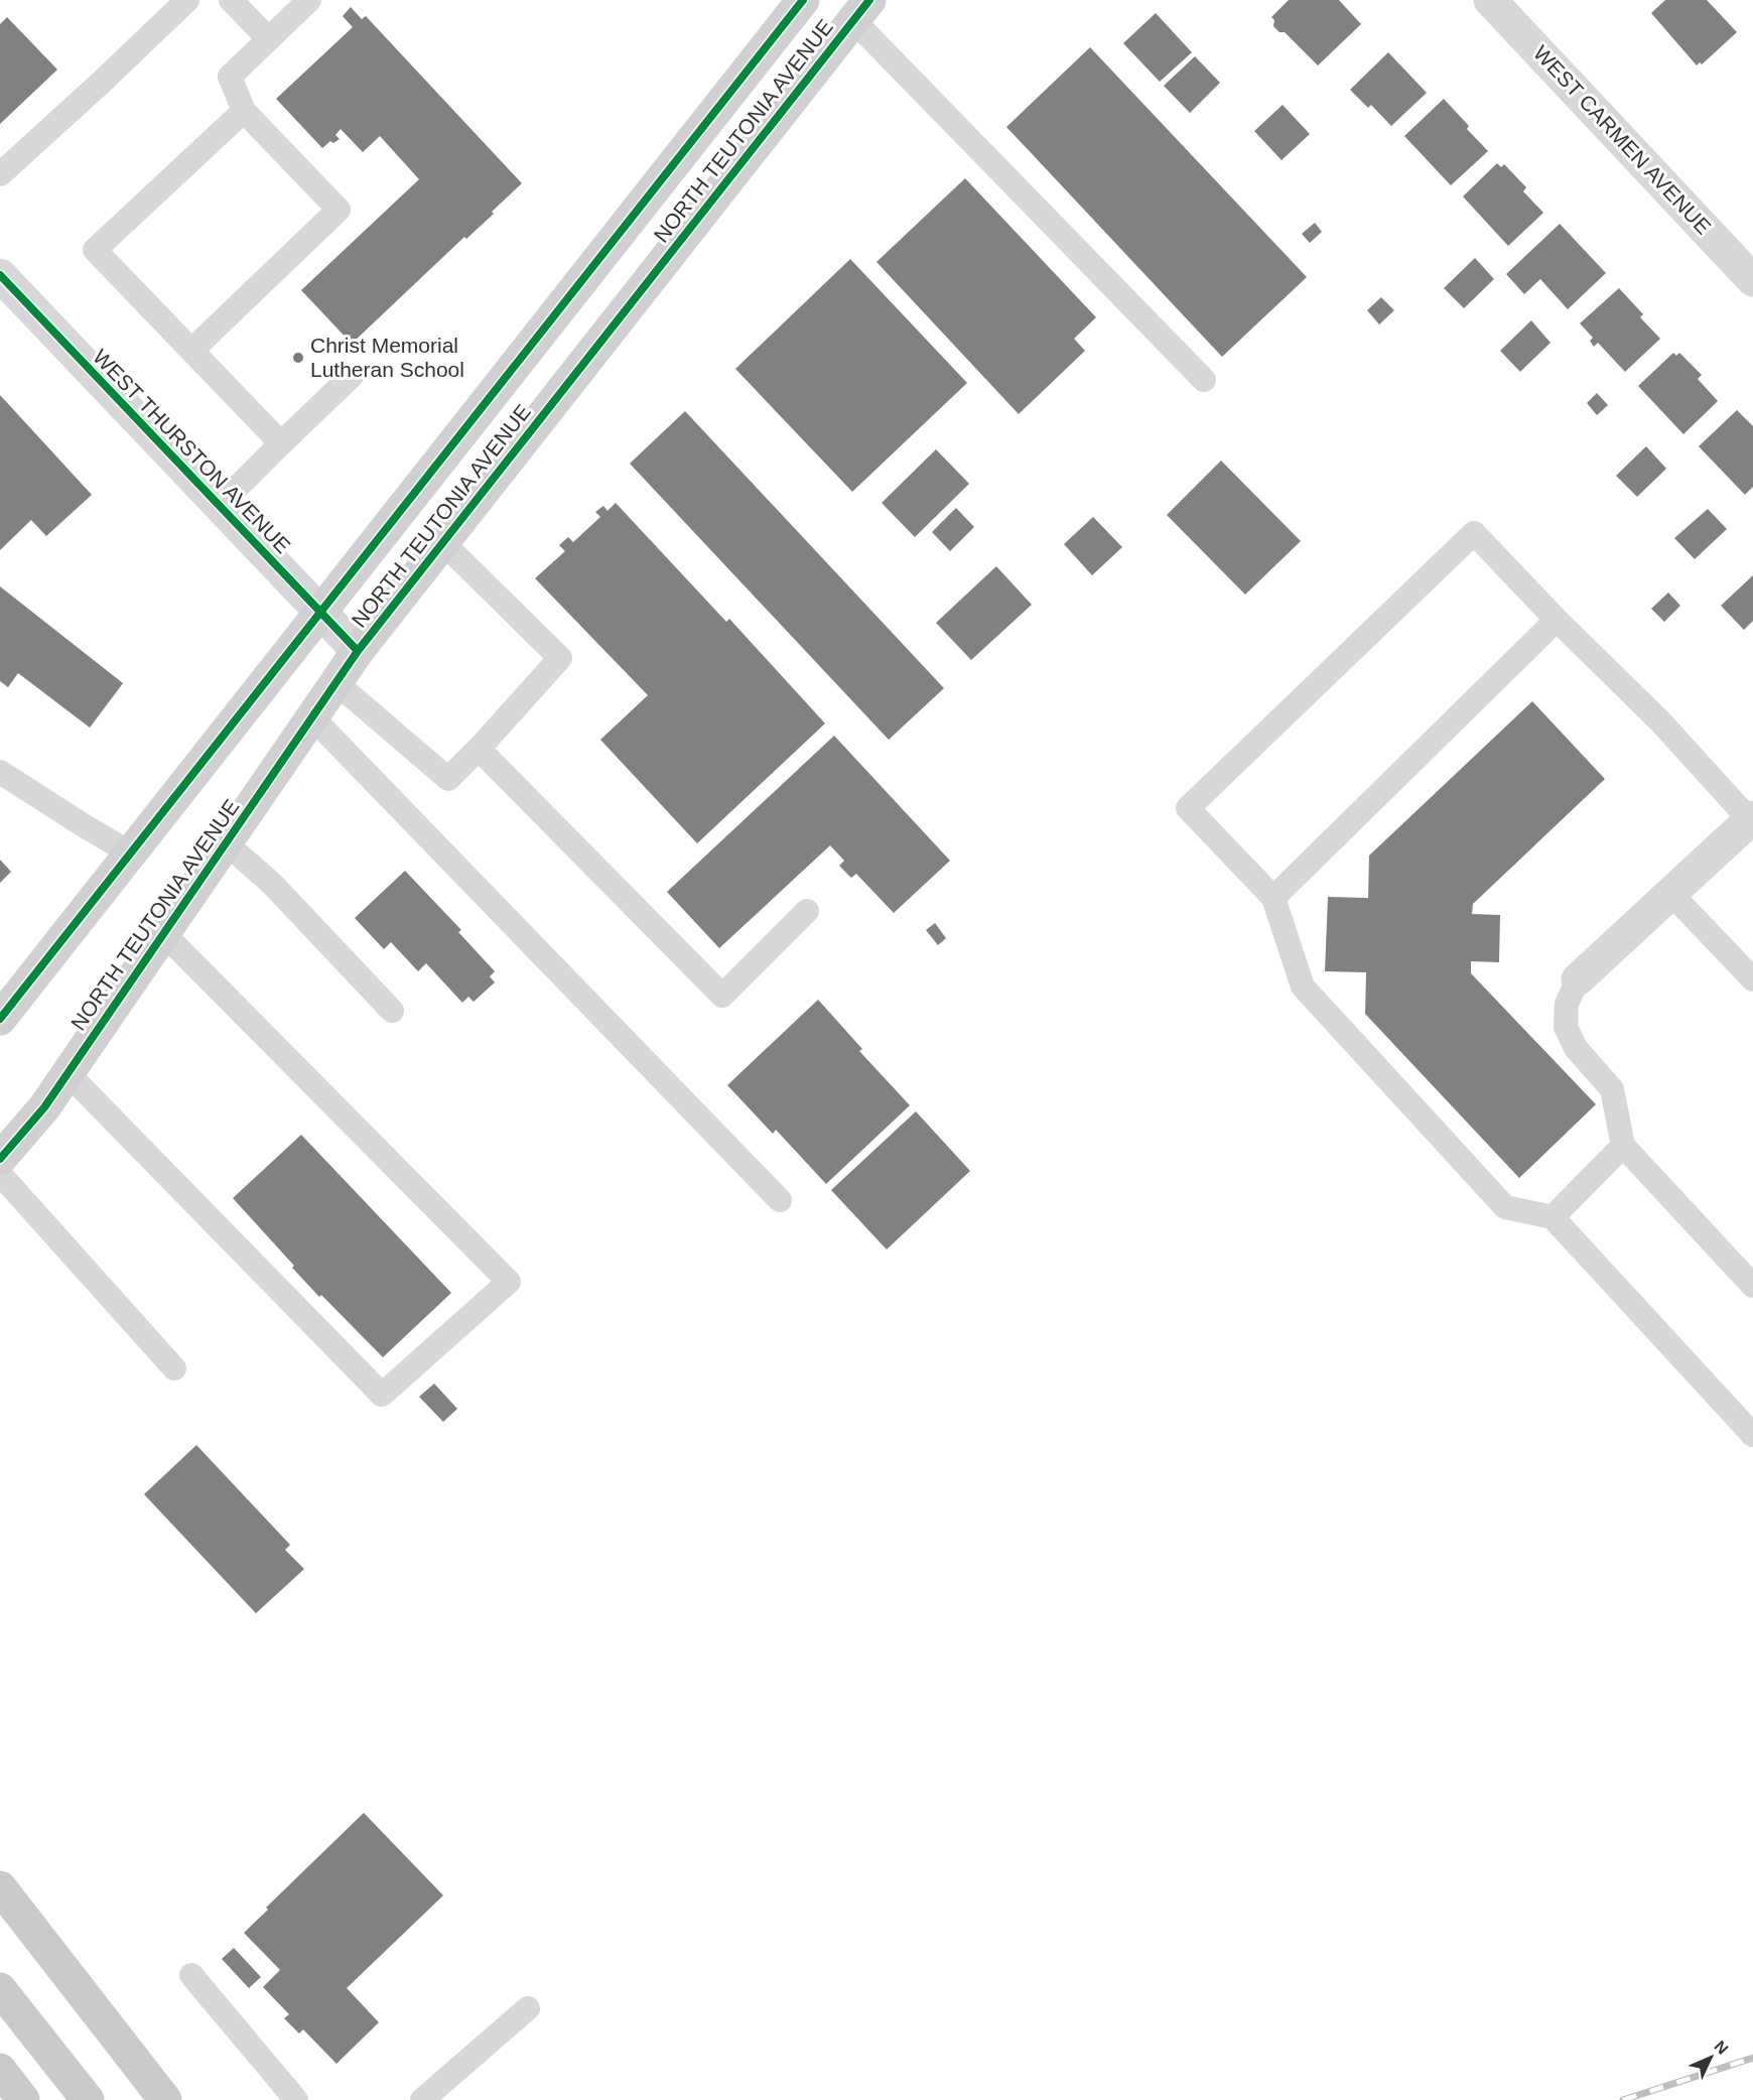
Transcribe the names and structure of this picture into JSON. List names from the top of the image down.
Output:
{
  "streets": {
    "main road": ["NORTH TEUTONIA AVENUE"],
    "street": ["WEST CARMEN AVENUE", "WEST THURSTON AVENUE"]
  },
  "crossings": [
    ["NORTH TEUTONIA AVENUE", "WEST THURSTON AVENUE"]
  ],
  "places": ["Christ Memorial Lutheran School"],
  "north": "top right"
}
